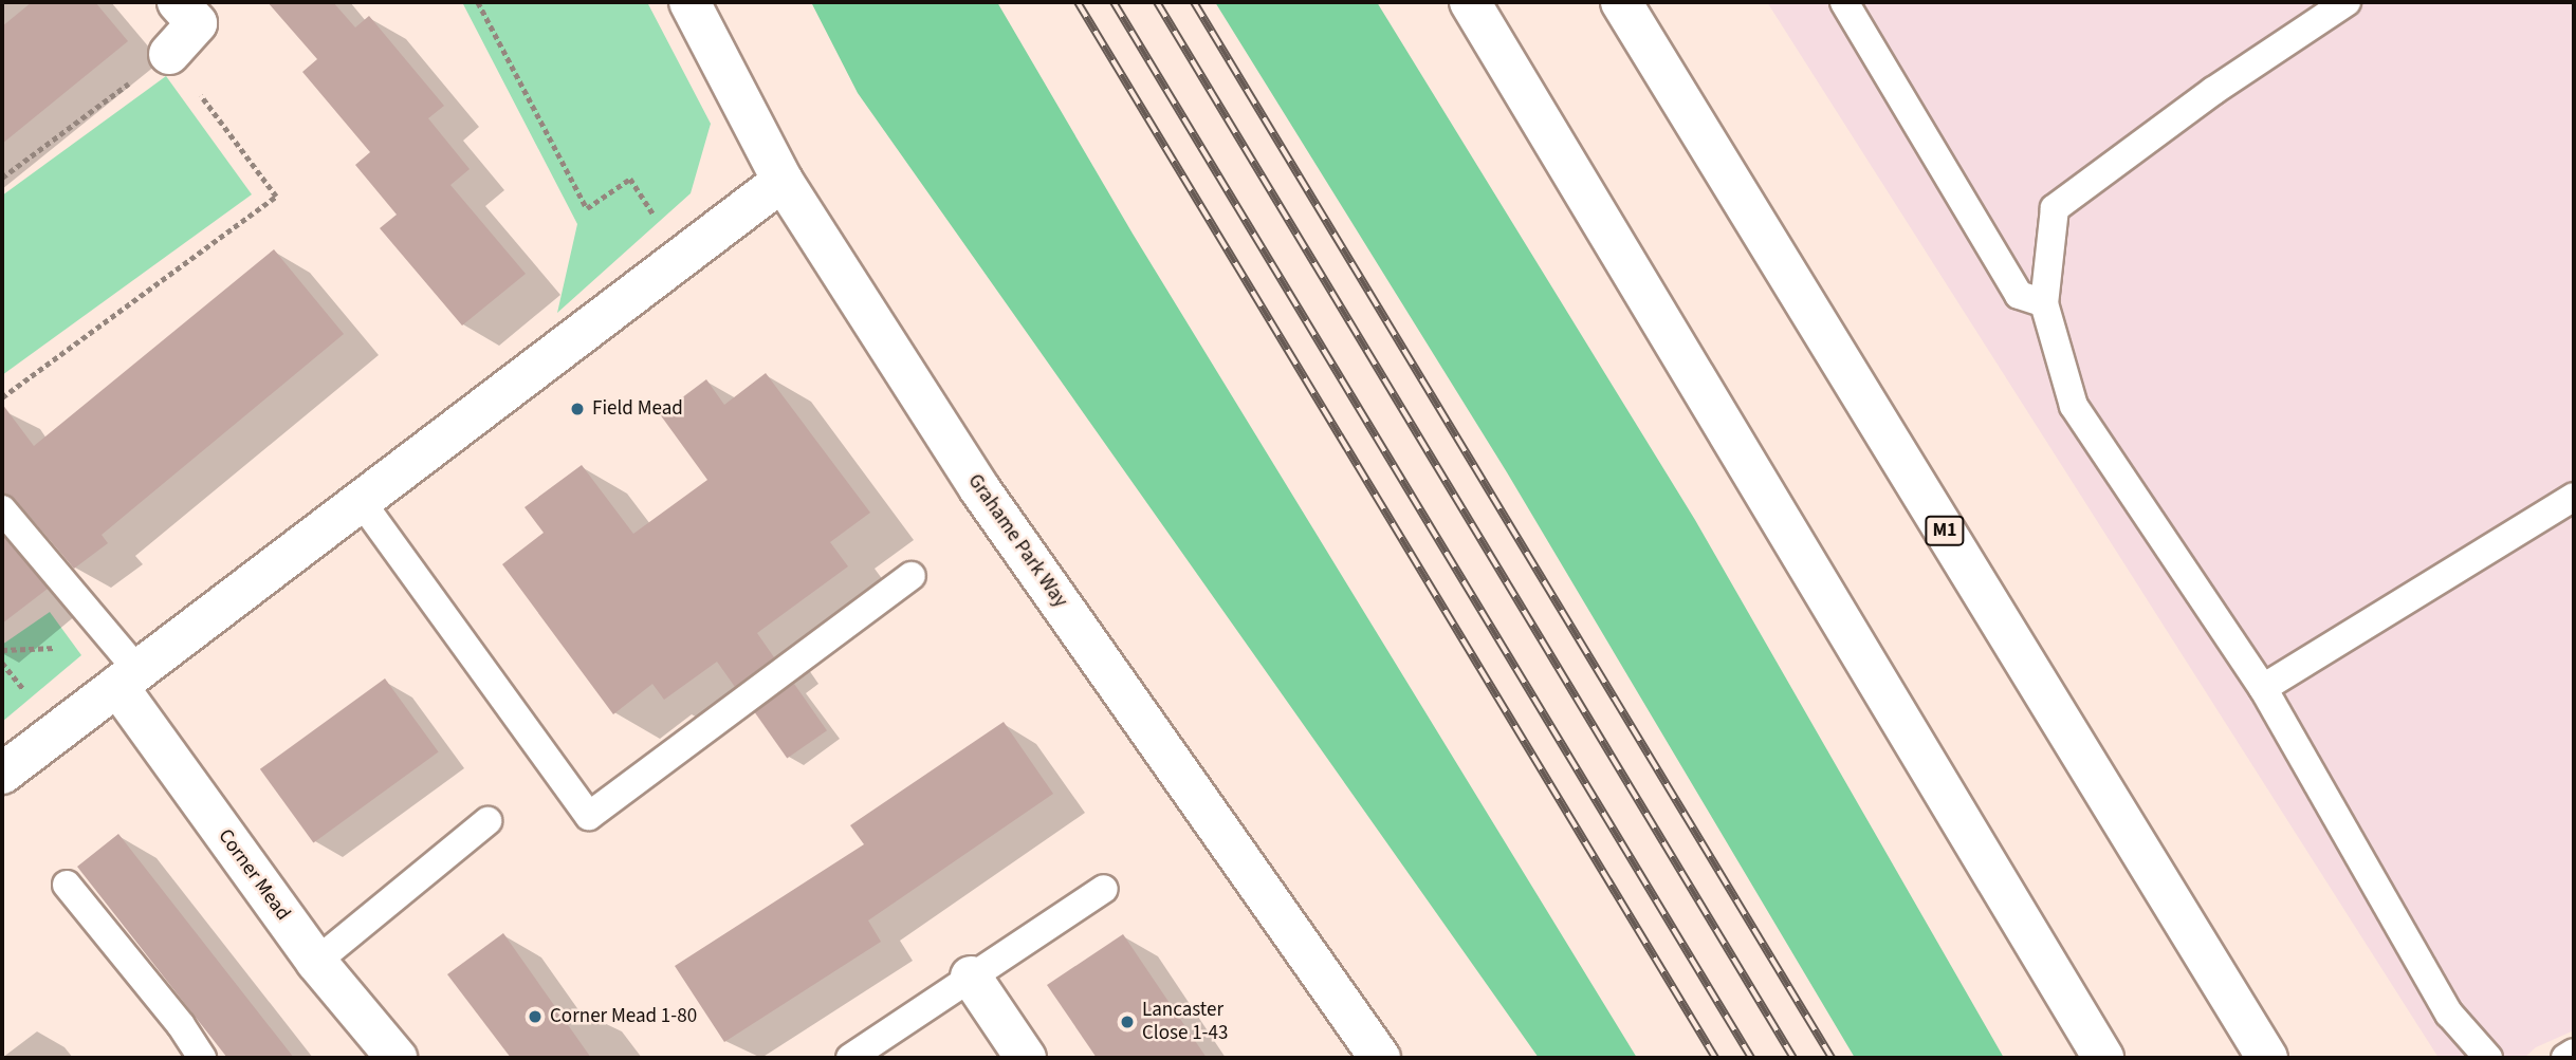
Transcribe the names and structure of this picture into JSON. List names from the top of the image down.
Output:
{
  "streets": {
    "main road": ["M1", "Grahame Park Way", "Corner Mead"]
  },
  "places": ["Field Mead", "Corner Mead 1-80", "Lancaster Close 1-43"]
}
